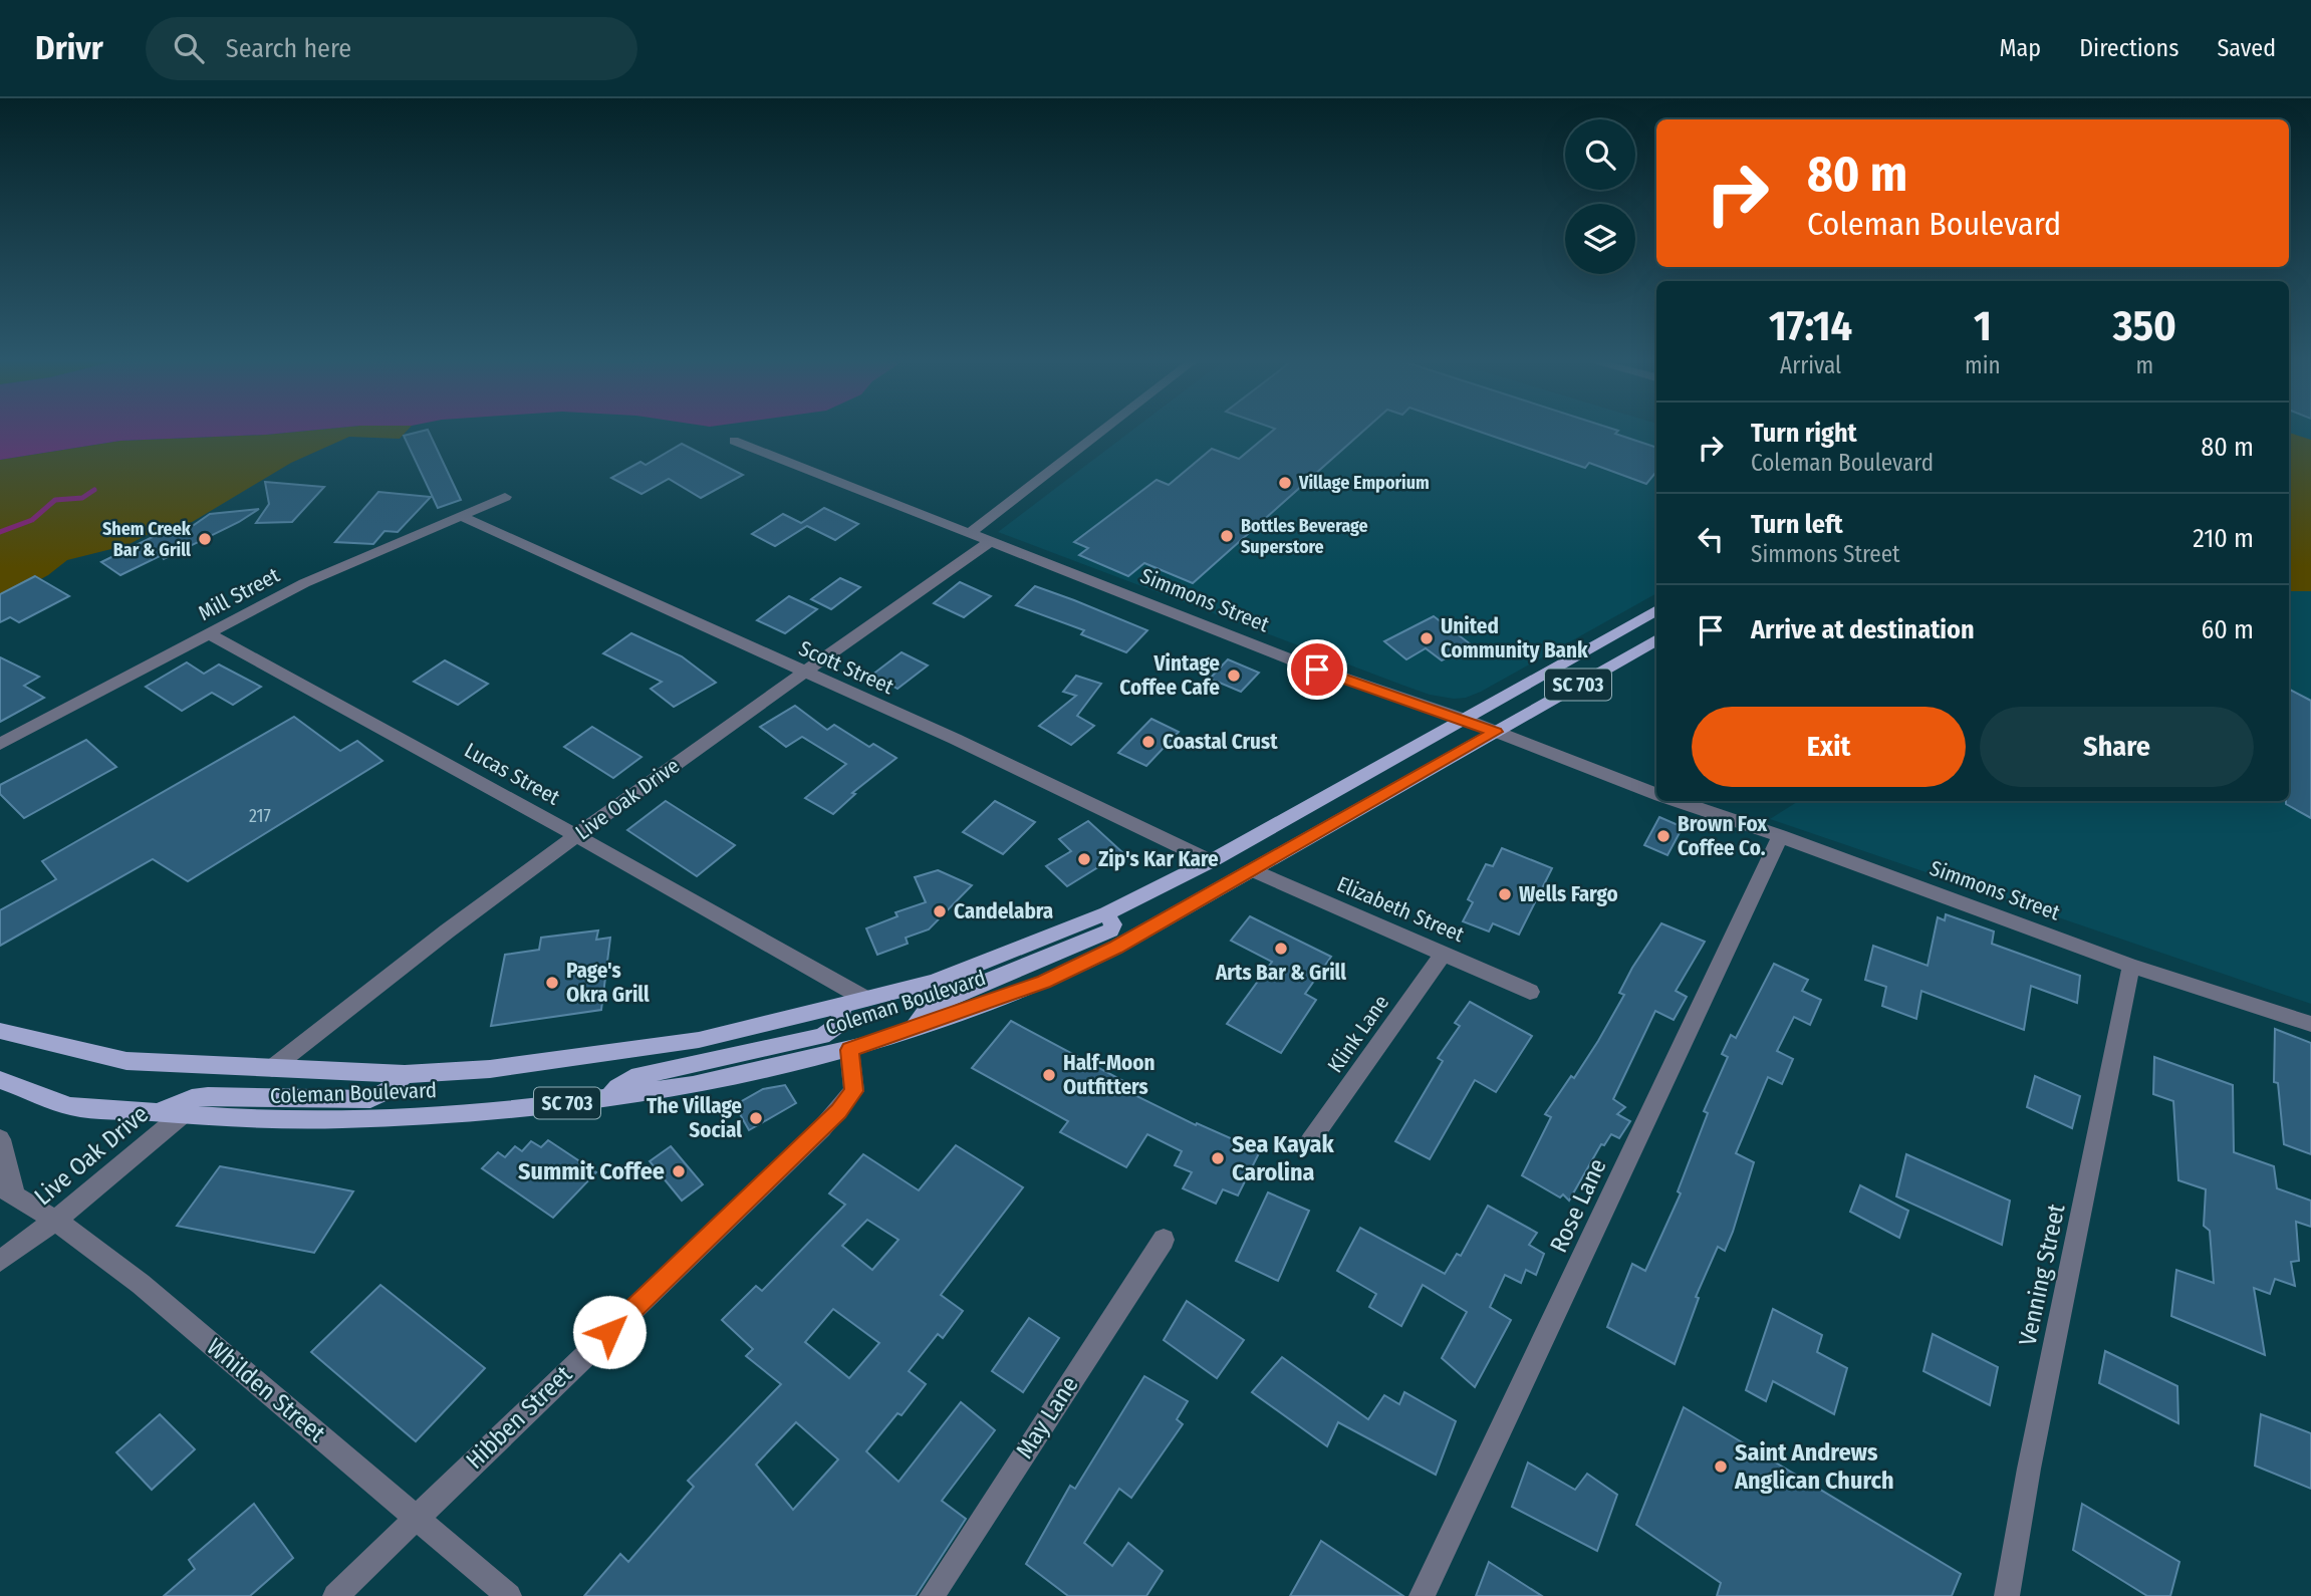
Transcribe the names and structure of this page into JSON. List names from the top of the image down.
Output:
{
  "streets": {
    "main road": ["SC 703", "Coleman Boulevard"],
    "street": [
      "Mill Street",
      "Simmons Street",
      "Scott Street",
      "Lucas Street",
      "Live Oak Drive",
      "Elizabeth Street",
      "Klink Lane",
      "Rose Lane",
      "Venning Street",
      "Whilden Street",
      "Hibben Street",
      "May Lane"
    ]
  },
  "crossings": [
    ["Mill Street", "Scott Street"],
    ["Mill Street", "Lucas Street"],
    ["Simmons Street", "Live Oak Drive"],
    ["Simmons Street", "Coleman Boulevard"],
    ["Simmons Street", "Rose Lane"],
    ["Simmons Street", "Venning Street"],
    ["Scott Street", "Live Oak Drive"],
    ["Scott Street", "Coleman Boulevard"],
    ["Lucas Street", "Live Oak Drive"],
    ["Lucas Street", "Coleman Boulevard"],
    ["Live Oak Drive", "Coleman Boulevard"],
    ["Live Oak Drive", "Whilden Street"],
    ["Elizabeth Street", "Coleman Boulevard"],
    ["Elizabeth Street", "Klink Lane"],
    ["Coleman Boulevard", "Hibben Street"],
    ["Whilden Street", "Hibben Street"]
  ],
  "places": [
    "Village Emporium",
    "Bottles Beverage Superstore",
    "Shem Creek Bar & Grill",
    "United Community Bank",
    "Vintage Coffee Cafe",
    "Coastal Crust",
    "Brown Fox Coffee Co.",
    "Zip's Kar Kare",
    "Wells Fargo",
    "Candelabra",
    "Arts Bar & Grill",
    "Page's Okra Grill",
    "Half-Moon Outfitters",
    "The Village Social",
    "Sea Kayak Carolina",
    "Summit Coffee",
    "Saint Andrews Anglican Church"
  ],
  "house_numbers": ["217"],
  "page": {
    "header": "Drivr",
    "search": "Search here",
    "nav": ["Map", "Directions", "Saved"],
    "turn": ["80 m", "Coleman Boulevard"],
    "eta": [
      "17:14",
      "Arrival",
      "1",
      "min",
      "350",
      "m"
    ],
    "list": [
      {
        "name": "Turn right",
        "note": "Coleman Boulevard",
        "value": "80 m"
      },
      {
        "name": "Turn left",
        "note": "Simmons Street",
        "value": "210 m"
      },
      {
        "name": "Arrive at destination",
        "value": "60 m"
      }
    ],
    "buttons": ["Exit", "Share"]
  }
}
